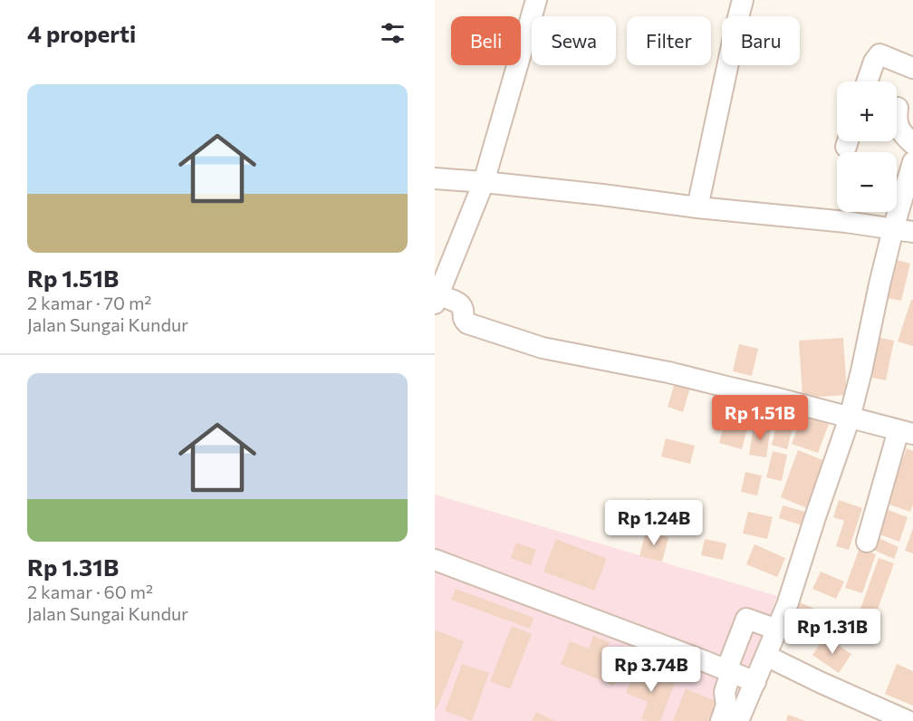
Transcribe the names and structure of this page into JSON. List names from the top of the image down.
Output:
{
  "page": {
    "heading": "4 properti",
    "chip": [
      "Beli",
      "Sewa",
      "Filter",
      "Baru"
    ],
    "list": [
      {
        "name": "Rp 1.51B",
        "note": "2 kamar · 70 m² · Jalan Sungai Kundur"
      },
      {
        "name": "Rp 1.31B",
        "note": "2 kamar · 60 m² · Jalan Sungai Kundur"
      }
    ],
    "map_buttons": ["+", "−"],
    "price": [
      "Rp 1.51B",
      "Rp 1.24B",
      "Rp 1.31B",
      "Rp 3.74B"
    ]
  }
}
